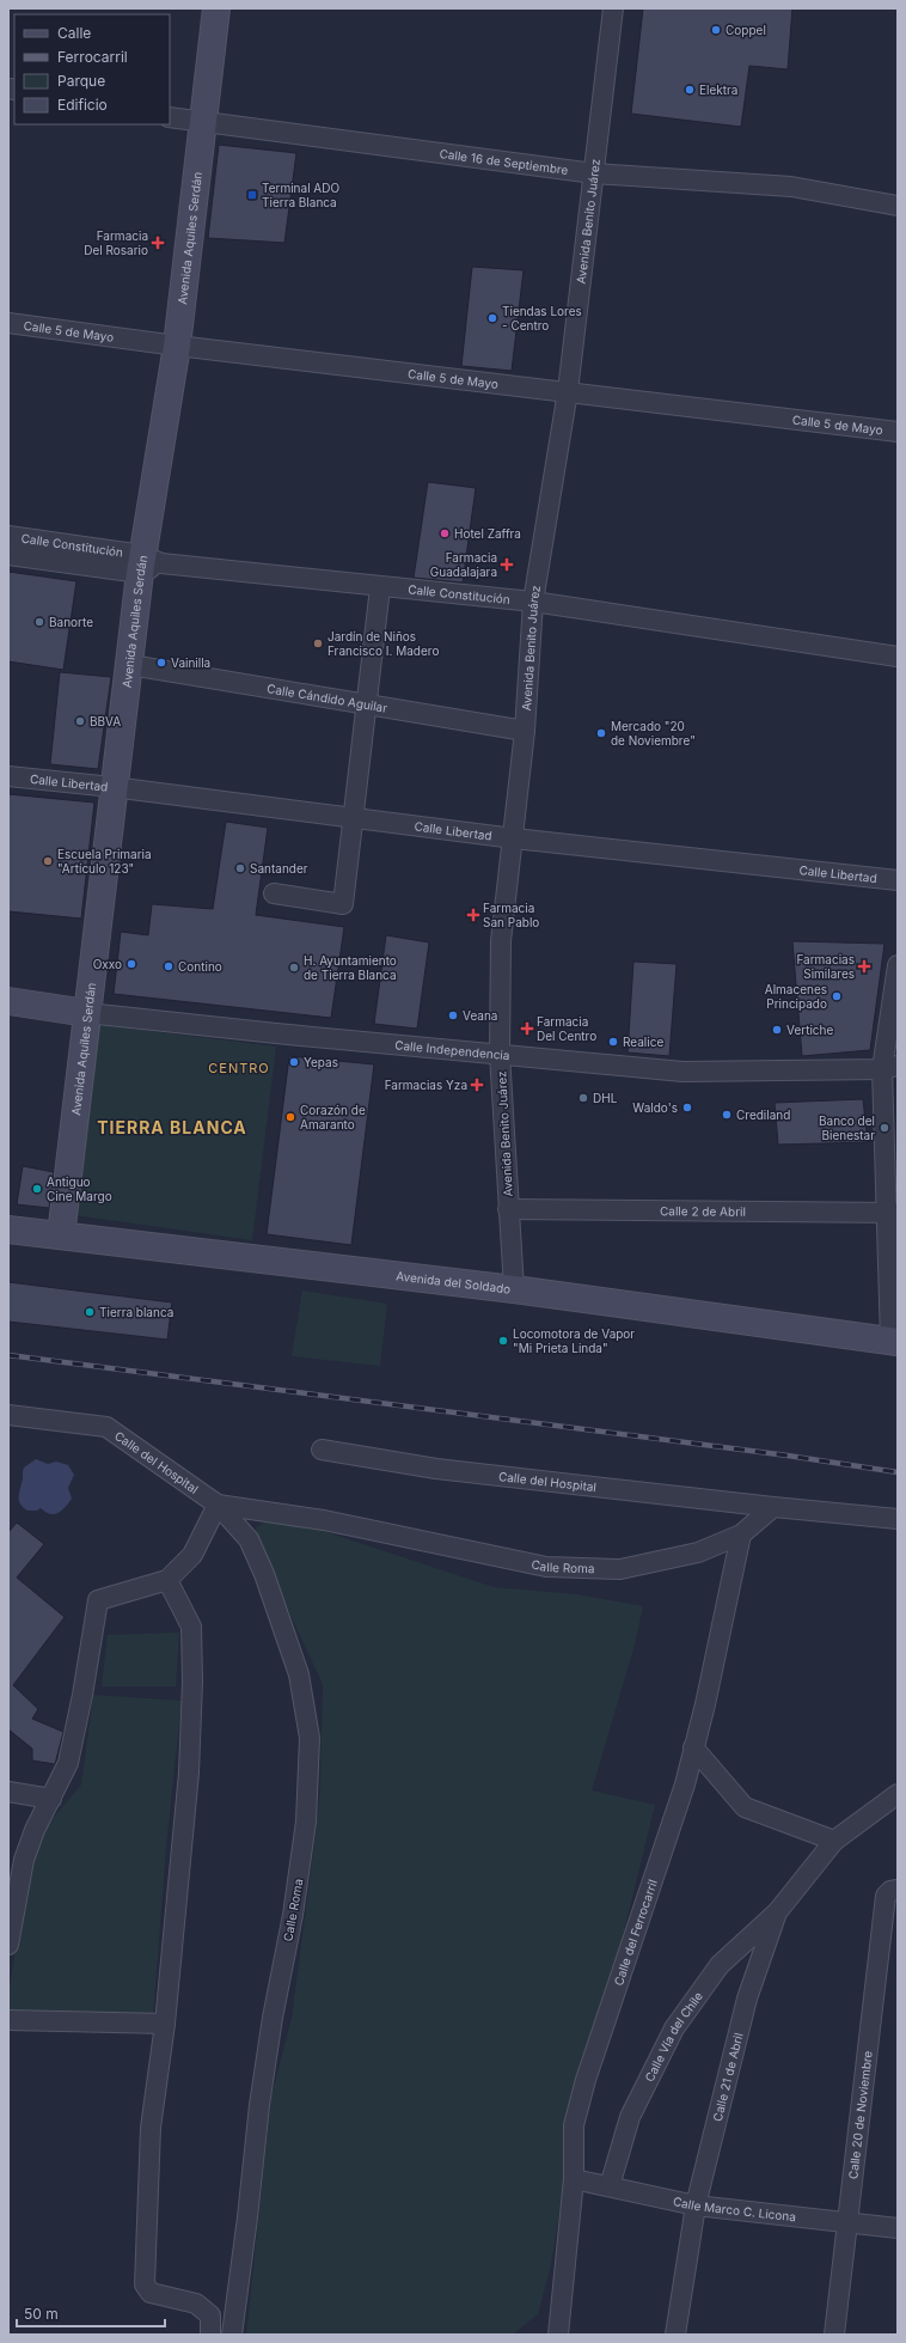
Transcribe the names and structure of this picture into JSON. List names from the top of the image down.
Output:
{
  "streets": {
    "street": [
      "Calle 16 de Septiembre",
      "Avenida Benito Juárez",
      "Avenida Aquiles Serdán",
      "Calle 5 de Mayo",
      "Calle Constitución",
      "Calle Cándido Aguilar",
      "Calle Libertad",
      "Calle Independencia",
      "Calle 2 de Abril",
      "Avenida del Soldado",
      "Calle del Hospital",
      "Calle Roma",
      "Calle del Ferrocarril",
      "Calle Vía del Chile",
      "Calle 21 de Abril",
      "Calle 20 de Noviembre",
      "Calle Marco C. Licona"
    ]
  },
  "crossings": [
    ["Calle 16 de Septiembre", "Avenida Benito Juárez"],
    ["Calle 16 de Septiembre", "Avenida Aquiles Serdán"],
    ["Avenida Benito Juárez", "Calle 5 de Mayo"],
    ["Avenida Benito Juárez", "Calle Constitución"],
    ["Avenida Benito Juárez", "Calle Cándido Aguilar"],
    ["Avenida Benito Juárez", "Calle Libertad"],
    ["Avenida Benito Juárez", "Calle Independencia"],
    ["Avenida Benito Juárez", "Calle 2 de Abril"],
    ["Avenida Benito Juárez", "Avenida del Soldado"],
    ["Avenida Aquiles Serdán", "Calle 5 de Mayo"],
    ["Avenida Aquiles Serdán", "Calle Constitución"],
    ["Avenida Aquiles Serdán", "Calle Cándido Aguilar"],
    ["Avenida Aquiles Serdán", "Calle Libertad"],
    ["Avenida Aquiles Serdán", "Calle Independencia"],
    ["Avenida Aquiles Serdán", "Avenida del Soldado"],
    ["Calle del Hospital", "Calle Roma"],
    ["Calle Roma", "Calle del Ferrocarril"],
    ["Calle del Ferrocarril", "Calle Marco C. Licona"],
    ["Calle Vía del Chile", "Calle 21 de Abril"],
    ["Calle Vía del Chile", "Calle Marco C. Licona"],
    ["Calle 21 de Abril", "Calle Marco C. Licona"],
    ["Calle 20 de Noviembre", "Calle Marco C. Licona"]
  ],
  "districts": ["CENTRO", "TIERRA BLANCA"],
  "places": {
    "other": [
      "Coppel",
      "Elektra",
      "Tiendas Lores - Centro",
      "Hotel Zaffra",
      "Banorte",
      "Jardín de Niños Francisco I. Madero",
      "Vainilla",
      "BBVA",
      "Mercado \"20 de Noviembre\"",
      "Escuela Primaria \"Artículo 123\"",
      "Santander",
      "Oxxo",
      "Contino",
      "H. Ayuntamiento de Tierra Blanca",
      "Almacenes Principado",
      "Veana",
      "Vertiche",
      "Realice",
      "Yepas",
      "DHL",
      "Waldo's",
      "Crediland",
      "Corazón de Amaranto",
      "Banco del Bienestar",
      "Antiguo Cine Margo",
      "Tierra blanca",
      "Locomotora de Vapor \"Mi Prieta Linda\""
    ],
    "transit": ["Terminal ADO Tierra Blanca"],
    "health": [
      "Farmacia Del Rosario",
      "Farmacia Guadalajara",
      "Farmacia San Pablo",
      "Farmacias Similares",
      "Farmacia Del Centro",
      "Farmacias Yza"
    ]
  },
  "legend": [
    "Calle",
    "Ferrocarril",
    "Parque",
    "Edificio"
  ],
  "scale_bar": "50 m"
}
